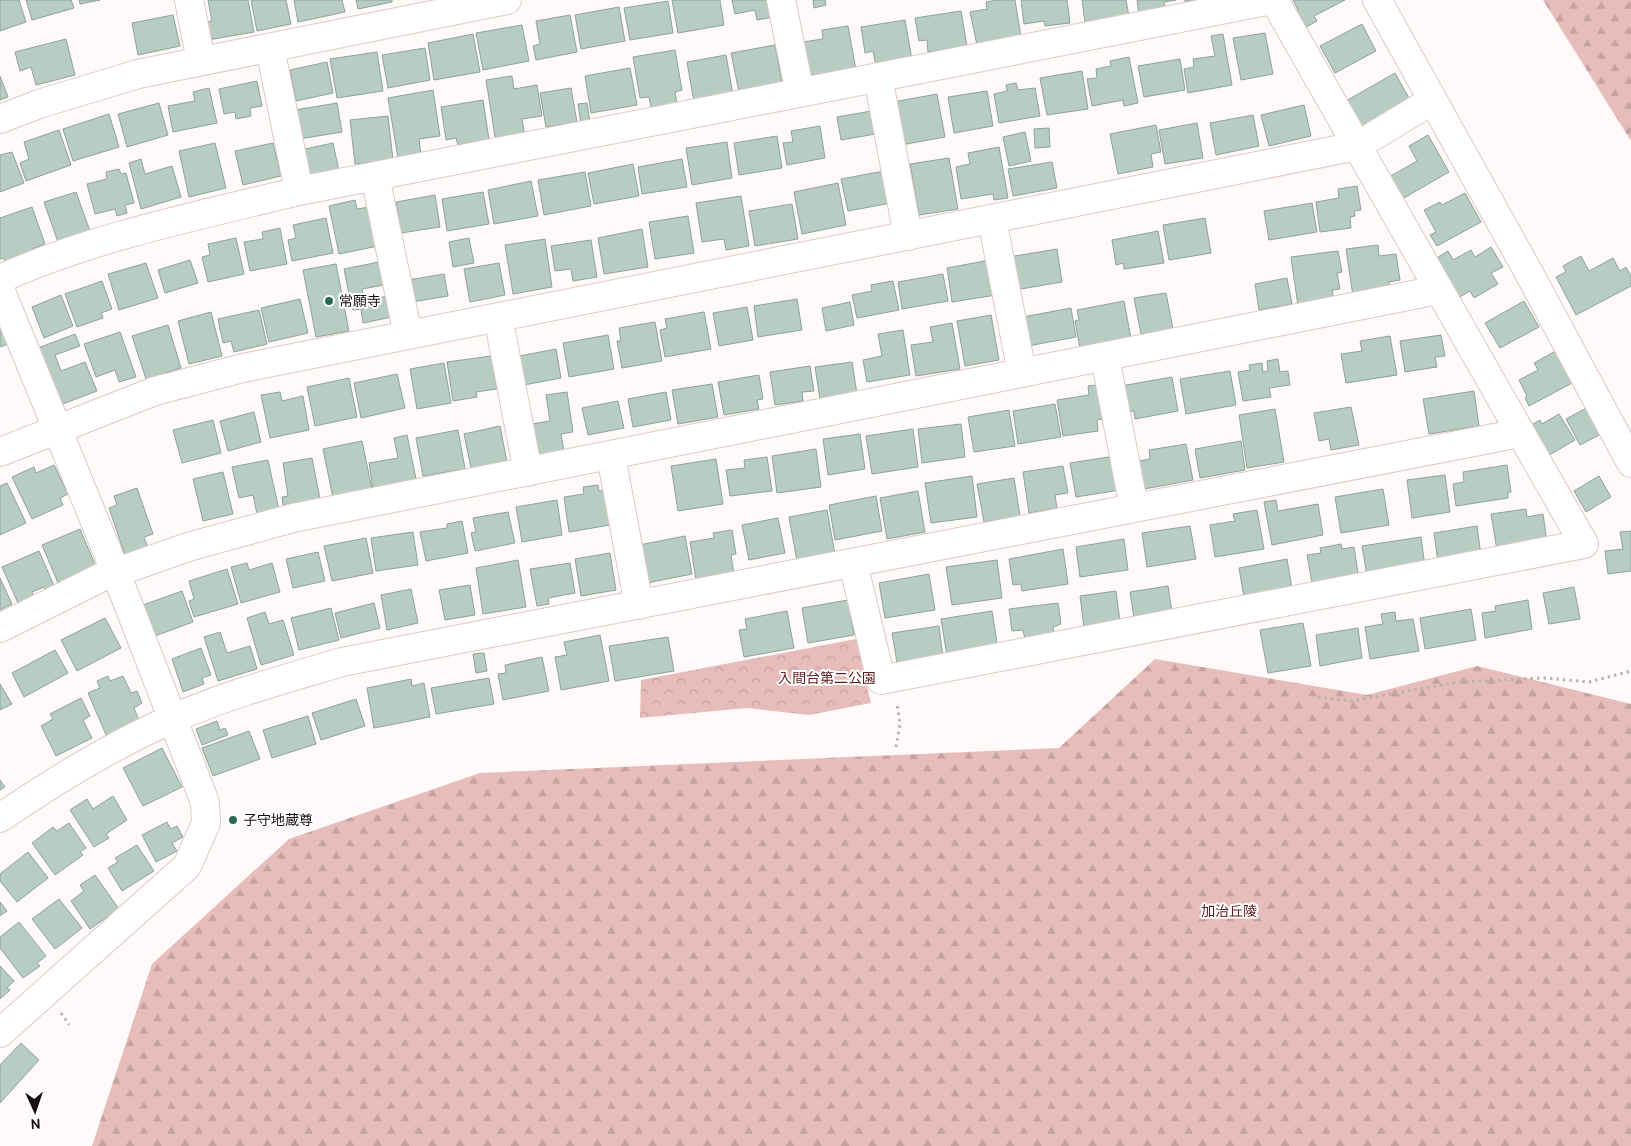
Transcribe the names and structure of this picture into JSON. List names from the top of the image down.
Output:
{
  "parks": ["入間台第二公園", "加治丘陵"],
  "places": ["常願寺", "子守地蔵尊"],
  "north": "bottom"
}
